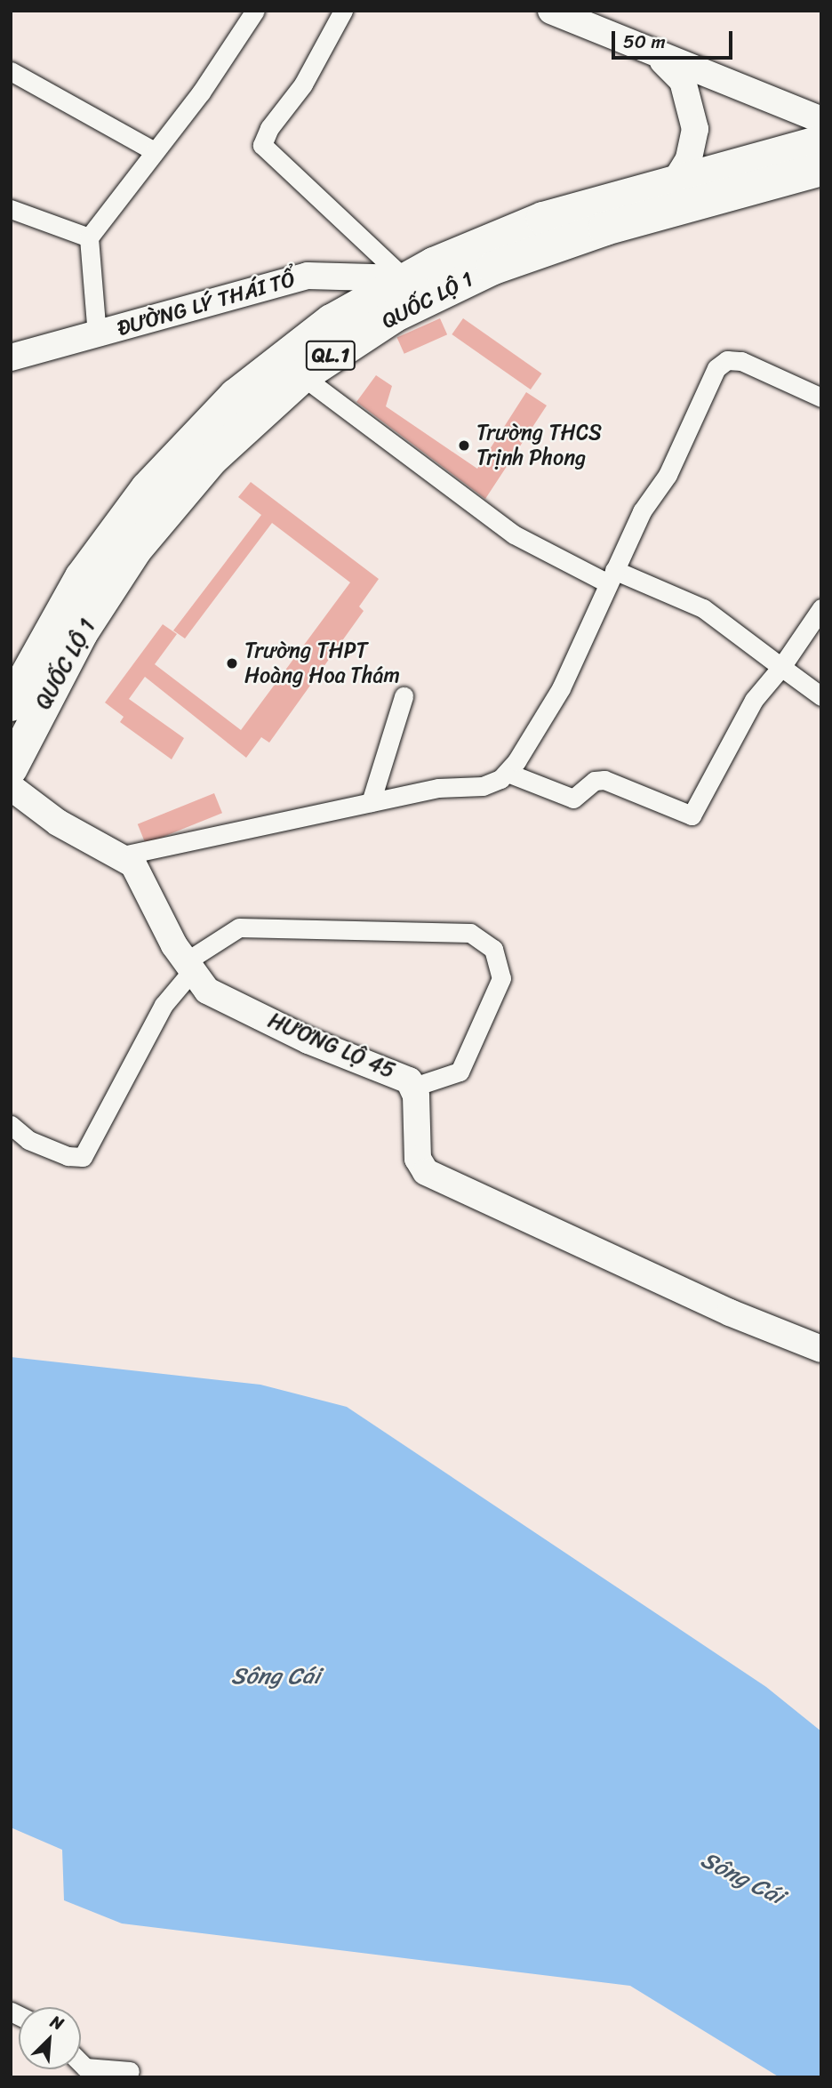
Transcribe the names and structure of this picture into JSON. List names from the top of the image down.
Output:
{
  "streets": {
    "highway": ["QUỐC LỘ 1", "QL.1"],
    "street": ["ĐƯỜNG LÝ THÁI TỔ", "HƯƠNG LỘ 45"]
  },
  "crossings": [
    ["QUỐC LỘ 1", "ĐƯỜNG LÝ THÁI TỔ"]
  ],
  "water": ["Sông Cái"],
  "places": ["Trường THCS Trịnh Phong", "Trường THPT Hoàng Hoa Thám"],
  "scale_bar": "50 m",
  "north": "top right"
}
